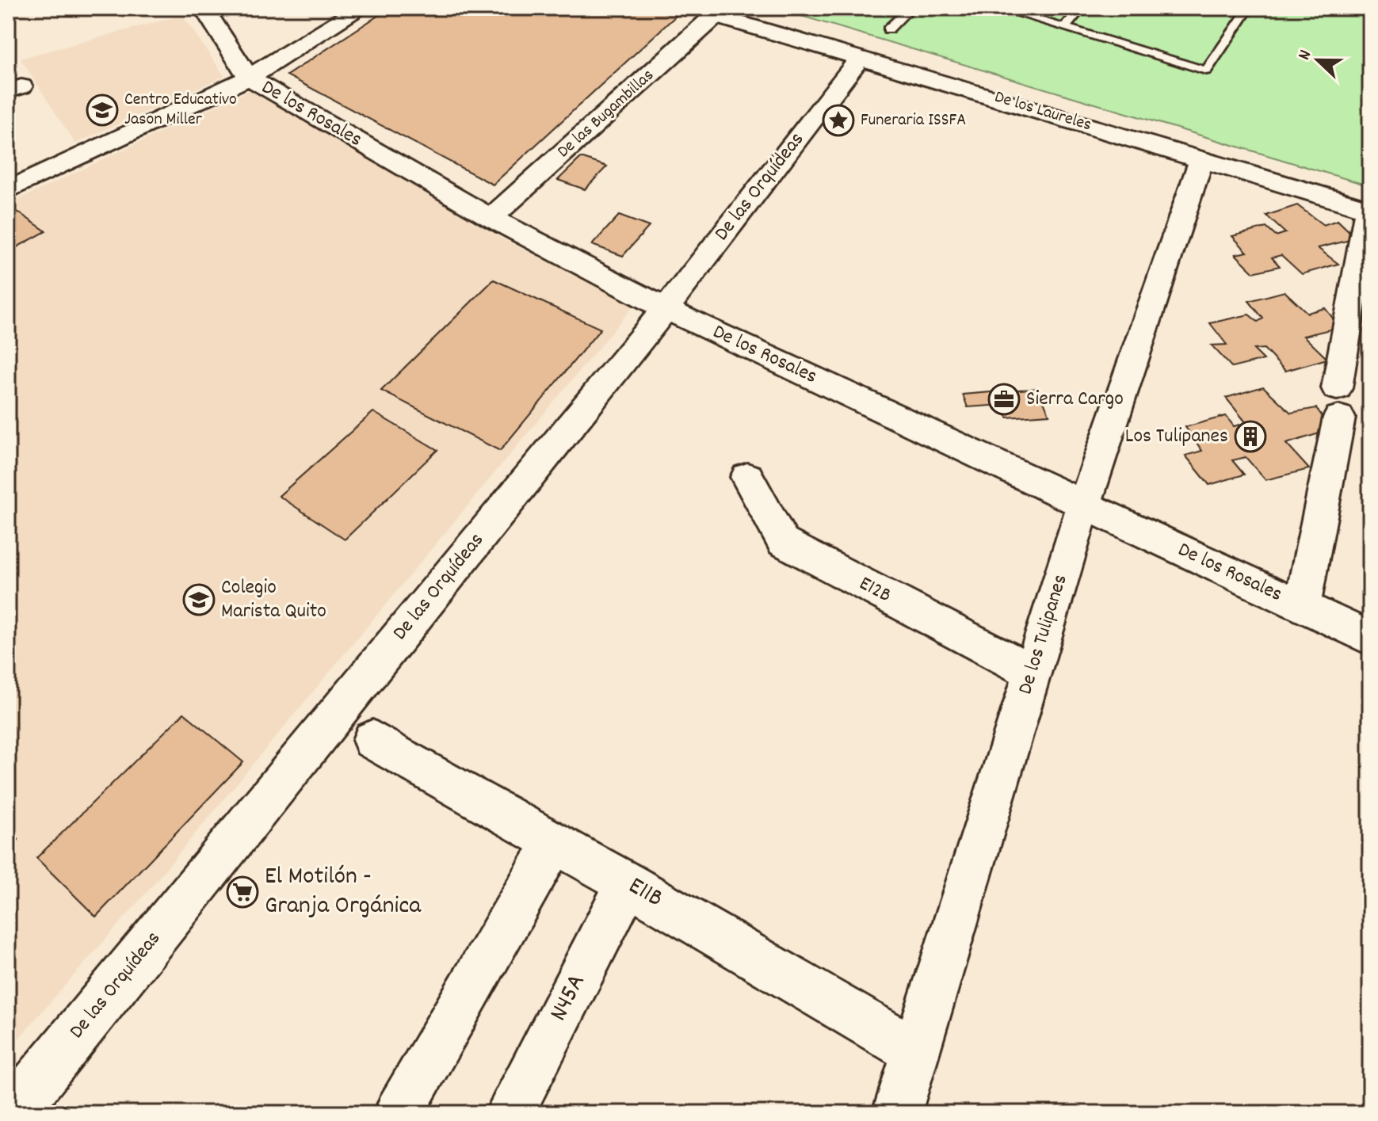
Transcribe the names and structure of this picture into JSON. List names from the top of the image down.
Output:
{
  "streets": {
    "street": [
      "De los Laureles",
      "De los Rosales",
      "De las Bugambillas",
      "De las Orquídeas",
      "E12B",
      "De los Tulipanes",
      "E11B",
      "N45A"
    ]
  },
  "crossings": [
    ["De los Laureles", "De las Bugambillas"],
    ["De los Laureles", "De las Orquídeas"],
    ["De los Laureles", "De los Tulipanes"],
    ["De los Rosales", "De las Bugambillas"],
    ["De los Rosales", "De las Orquídeas"],
    ["De los Rosales", "De los Tulipanes"],
    ["E12B", "De los Tulipanes"],
    ["De los Tulipanes", "E11B"],
    ["E11B", "N45A"]
  ],
  "places": {
    "school or university": ["Centro Educativo Jason Miller", "Colegio Marista Quito"],
    "place": ["Funeraria ISSFA"],
    "office": ["Sierra Cargo"],
    "building": ["Los Tulipanes"],
    "supermarket": ["El Motilón - Granja Orgánica"]
  },
  "north": "left"
}
